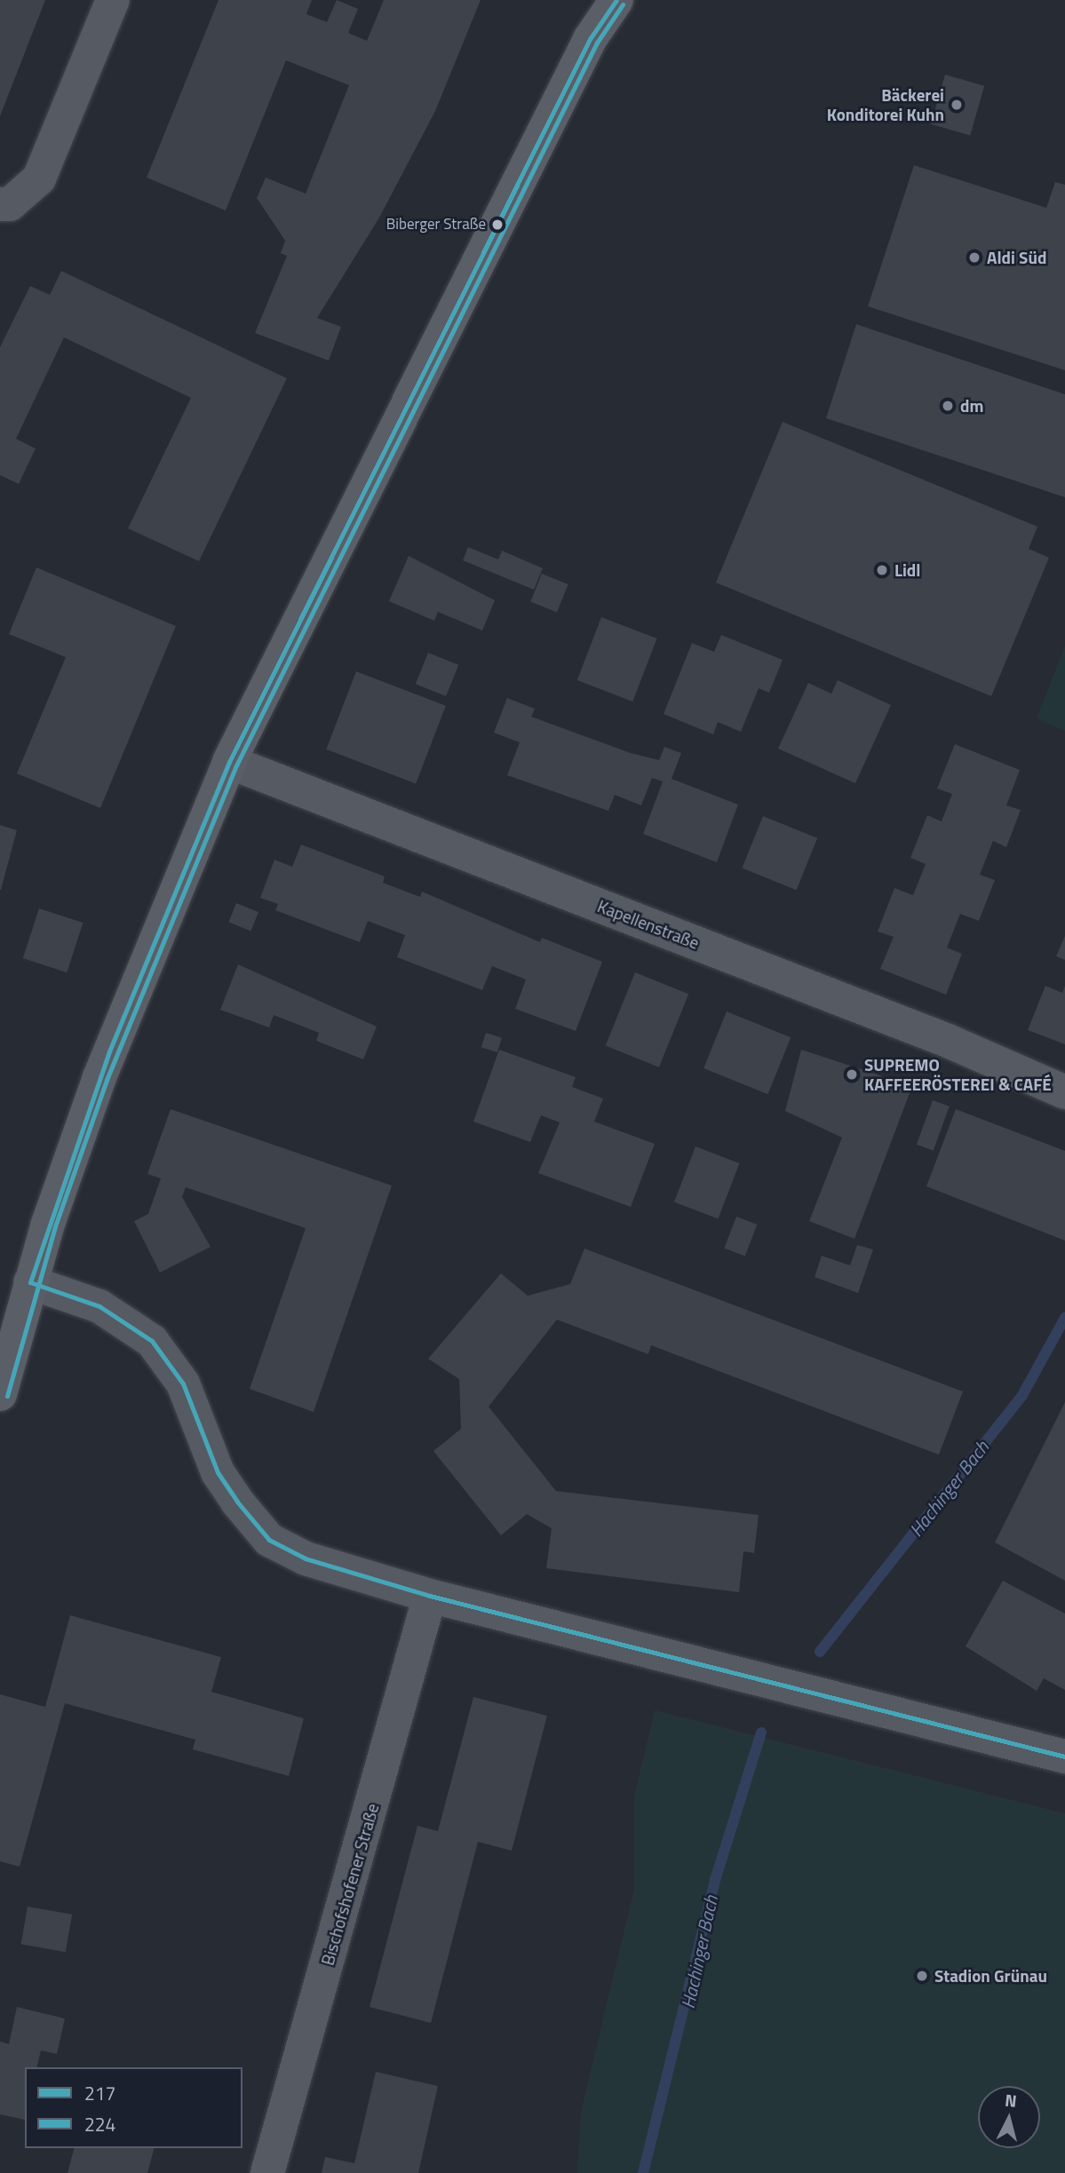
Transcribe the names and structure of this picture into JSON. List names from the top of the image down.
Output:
{
  "streets": {
    "street": ["Kapellenstraße", "Bischofshofener Straße"]
  },
  "water": ["Hachinger Bach"],
  "places": [
    "Bäckerei Konditorei Kuhn",
    "Biberger Straße",
    "Aldi Süd",
    "dm",
    "Lidl",
    "SUPREMO KAFFEERÖSTEREI & CAFÉ",
    "Stadion Grünau"
  ],
  "lines": ["transit line 217", "transit line 224"],
  "legend": ["217", "224"],
  "north": "top"
}
